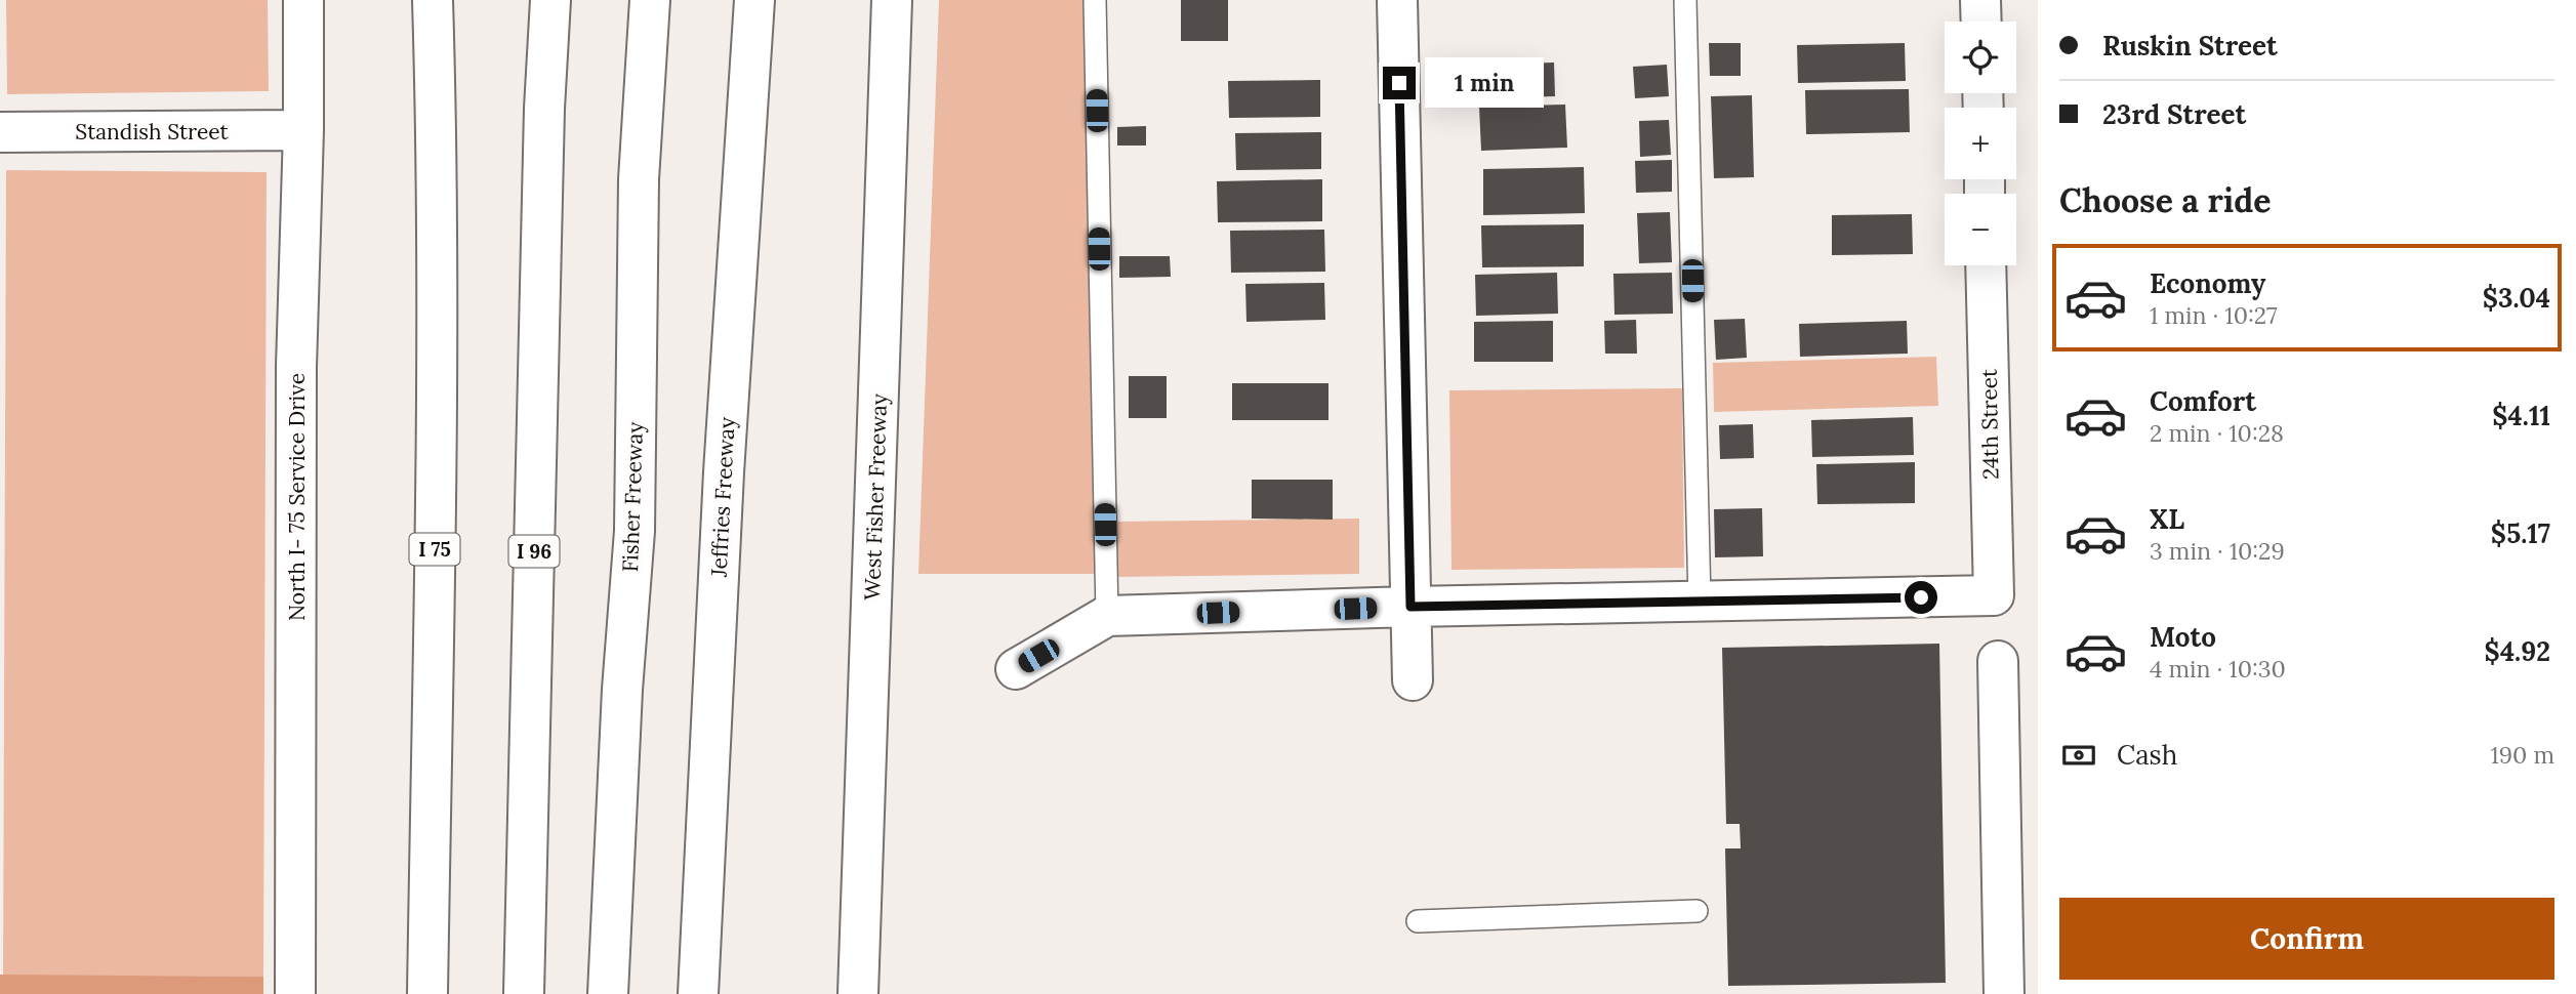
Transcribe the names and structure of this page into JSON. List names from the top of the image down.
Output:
{
  "streets": {
    "main road": [
      "Standish Street",
      "24th Street",
      "North I- 75 Service Drive",
      "Fisher Freeway",
      "Jeffries Freeway",
      "West Fisher Freeway",
      "I 75",
      "I 96"
    ]
  },
  "crossings": [
    ["Standish Street", "North I- 75 Service Drive"]
  ],
  "page": {
    "banner": ["Ruskin Street", "23rd Street"],
    "map_buttons": ["+", "−"],
    "bubble": "1 min",
    "heading": "Choose a ride",
    "list": [
      {
        "name": "Economy",
        "note": "1 min · 10:27",
        "value": "$3.04"
      },
      {
        "name": "Comfort",
        "note": "2 min · 10:28",
        "value": "$4.11"
      },
      {
        "name": "XL",
        "note": "3 min · 10:29",
        "value": "$5.17"
      },
      {
        "name": "Moto",
        "note": "4 min · 10:30",
        "value": "$4.92"
      }
    ],
    "pay": ["Cash", "190 m"],
    "buttons": "Confirm"
  }
}
